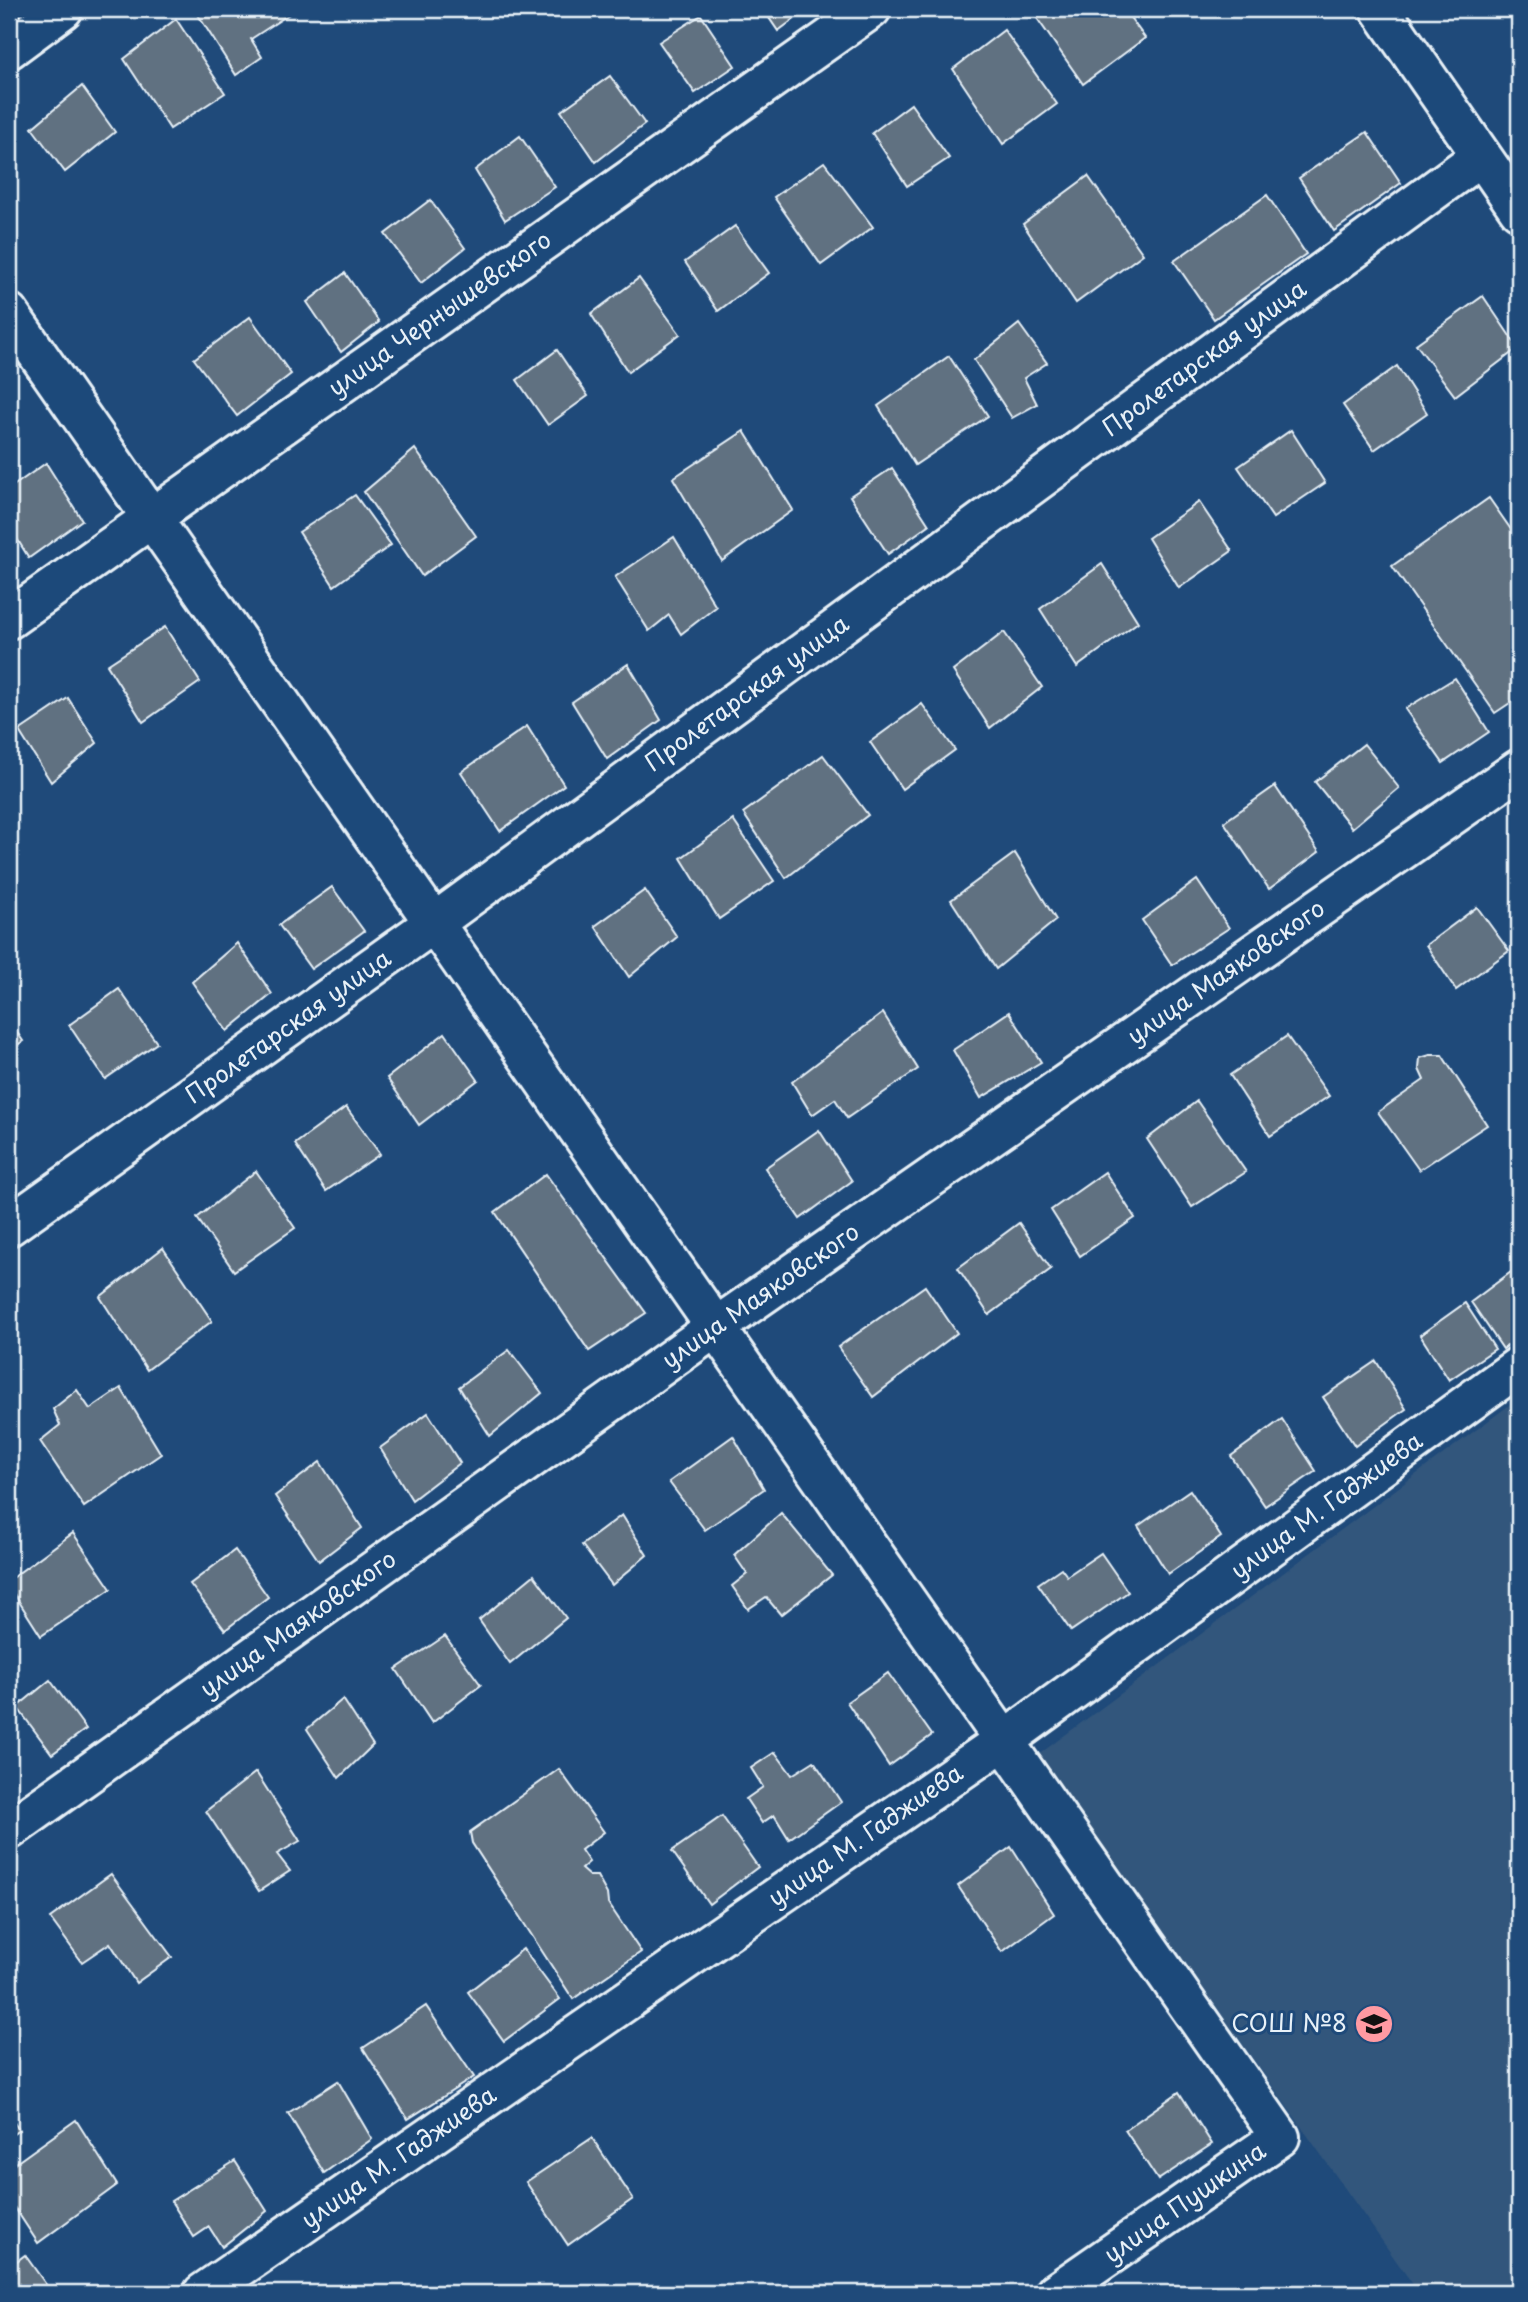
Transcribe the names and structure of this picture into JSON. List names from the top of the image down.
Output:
{
  "streets": {
    "street": [
      "улица Чернышевского",
      "Пролетарская улица",
      "улица Маяковского",
      "улица М. Гаджиева",
      "улица Пушкина"
    ]
  },
  "crossings": [
    ["улица М. Гаджиева", "улица Пушкина"]
  ],
  "places": {
    "school or university": ["СОШ №8"]
  }
}
